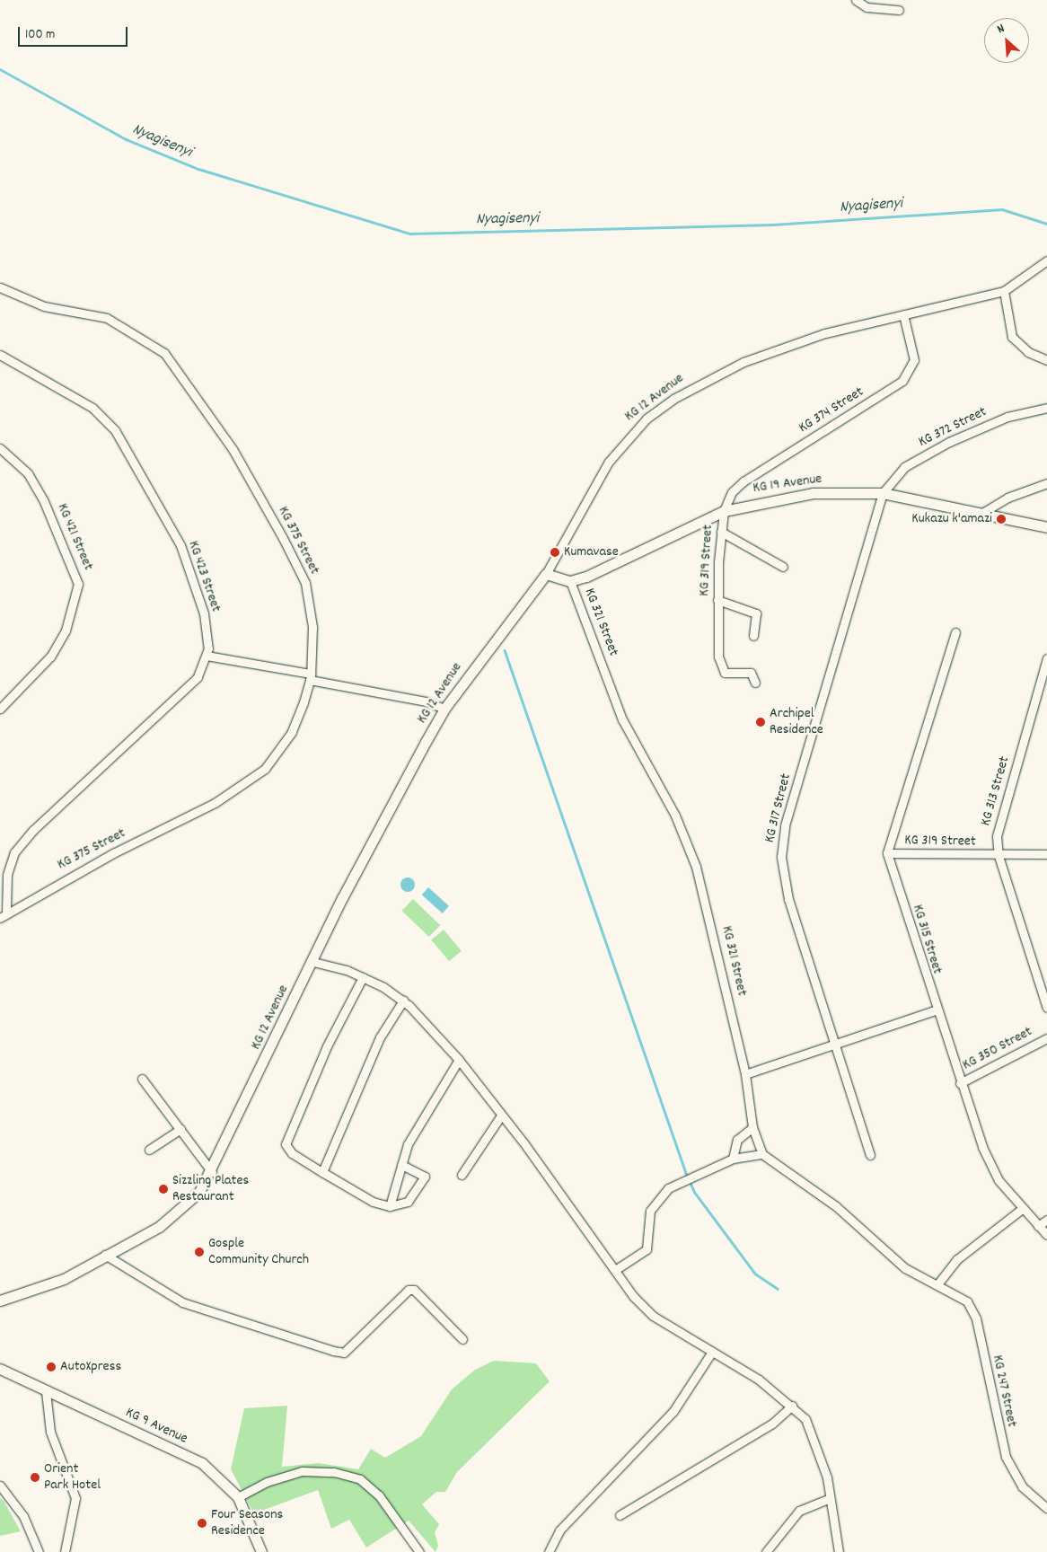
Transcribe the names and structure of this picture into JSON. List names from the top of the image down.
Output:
{
  "streets": {
    "main road": ["KG 12 Avenue", "KG 19 Avenue", "KG 9 Avenue"],
    "street": [
      "KG 374 Street",
      "KG 372 Street",
      "KG 421 Street",
      "KG 375 Street",
      "KG 319 Street",
      "KG 423 Street",
      "KG 321 Street",
      "KG 313 Street",
      "KG 317 Street",
      "KG 315 Street",
      "KG 350 Street",
      "KG 247 Street"
    ]
  },
  "crossings": [
    ["KG 12 Avenue", "KG 374 Street"],
    ["KG 374 Street", "KG 19 Avenue"],
    ["KG 374 Street", "KG 319 Street"],
    ["KG 372 Street", "KG 19 Avenue"],
    ["KG 372 Street", "KG 317 Street"],
    ["KG 19 Avenue", "KG 319 Street"],
    ["KG 19 Avenue", "KG 321 Street"],
    ["KG 19 Avenue", "KG 317 Street"],
    ["KG 375 Street", "KG 423 Street"],
    ["KG 319 Street", "KG 313 Street"],
    ["KG 319 Street", "KG 315 Street"],
    ["KG 315 Street", "KG 350 Street"]
  ],
  "water": ["Nyagisenyi"],
  "places": [
    "Kukazu k'amazi",
    "Kumavase",
    "Archipel Residence",
    "Sizzling Plates Restaurant",
    "Gosple Community Church",
    "AutoXpress",
    "Orient Park Hotel",
    "Four Seasons Residence"
  ],
  "scale_bar": "100 m",
  "north": "top left"
}
